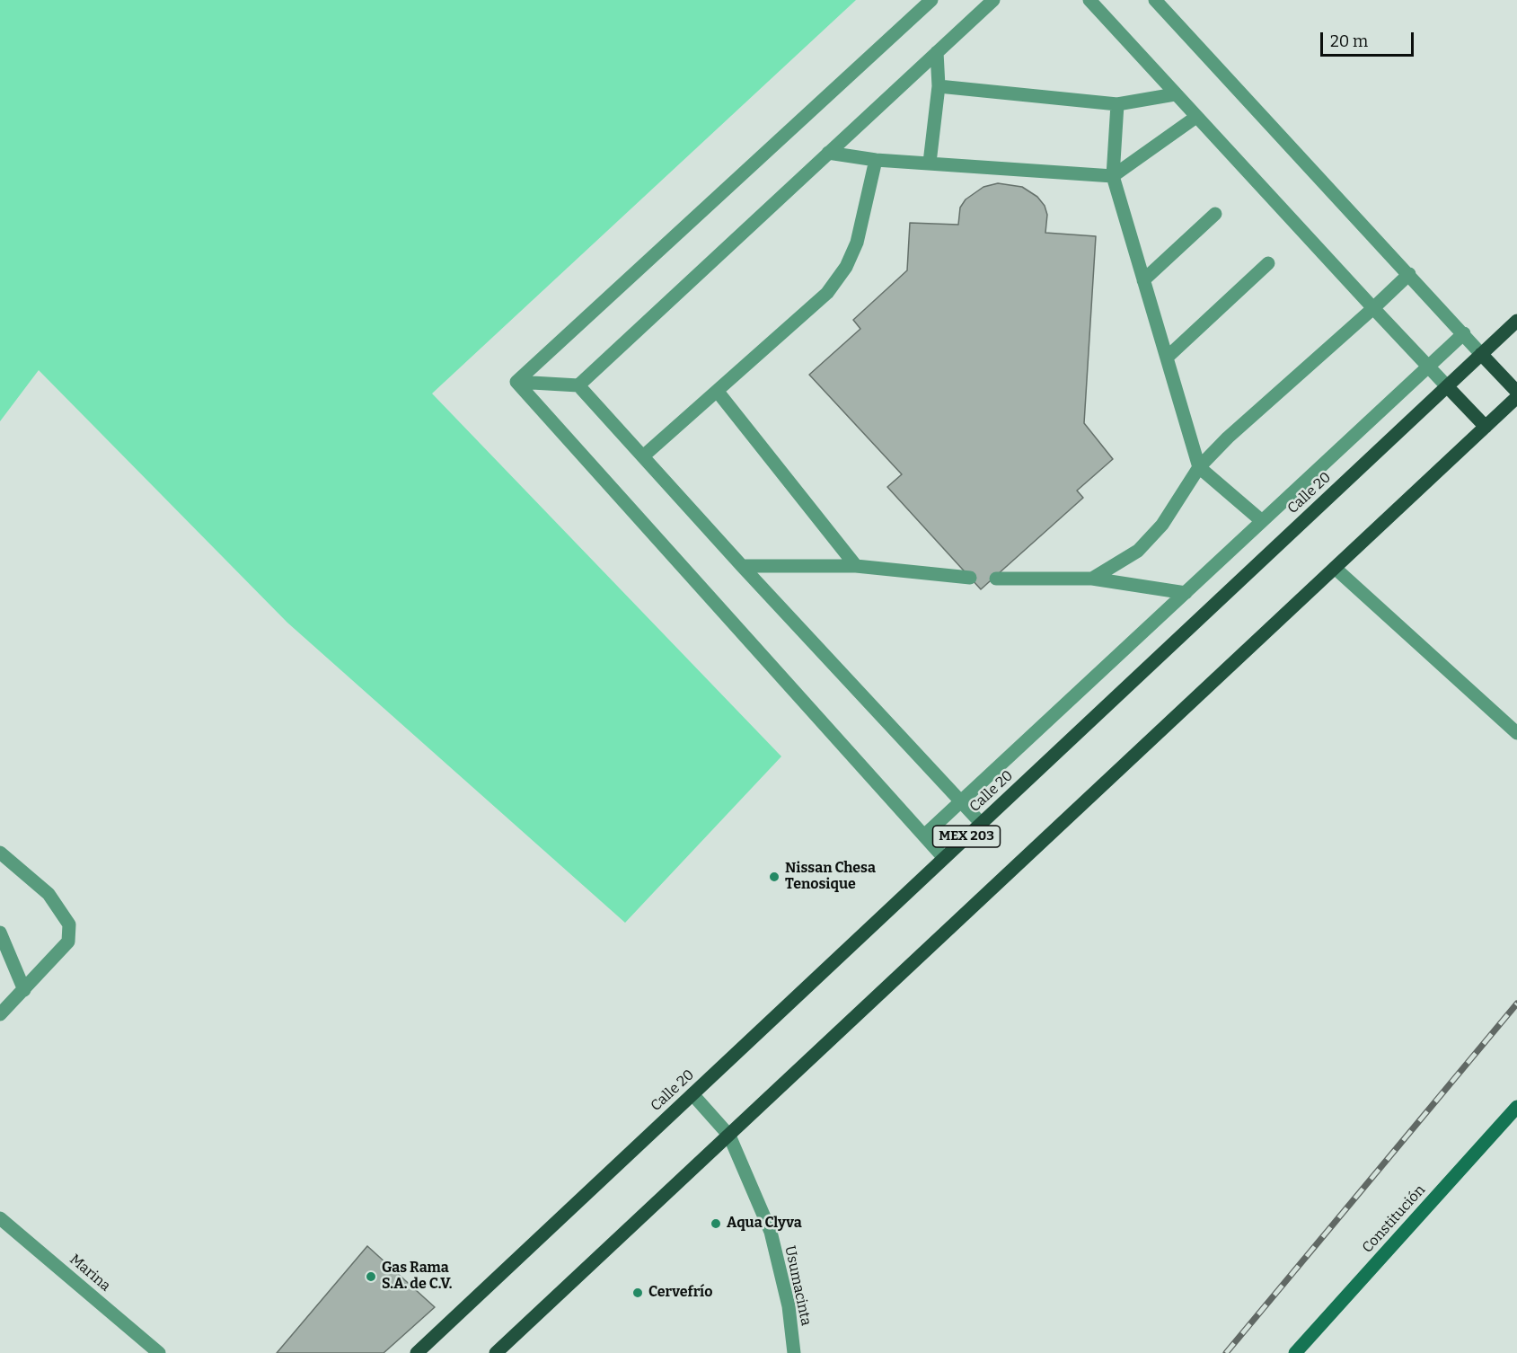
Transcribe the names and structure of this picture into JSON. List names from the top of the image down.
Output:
{
  "streets": {
    "main road": ["Calle 20", "MEX 203", "Constitución"],
    "street": ["Marina", "Usumacinta"]
  },
  "crossings": [
    ["Calle 20", "Usumacinta"]
  ],
  "places": [
    "Nissan Chesa Tenosique",
    "Aqua Clyva",
    "Gas Rama S.A. de C.V.",
    "Cervefrío"
  ],
  "scale_bar": "20 m"
}
